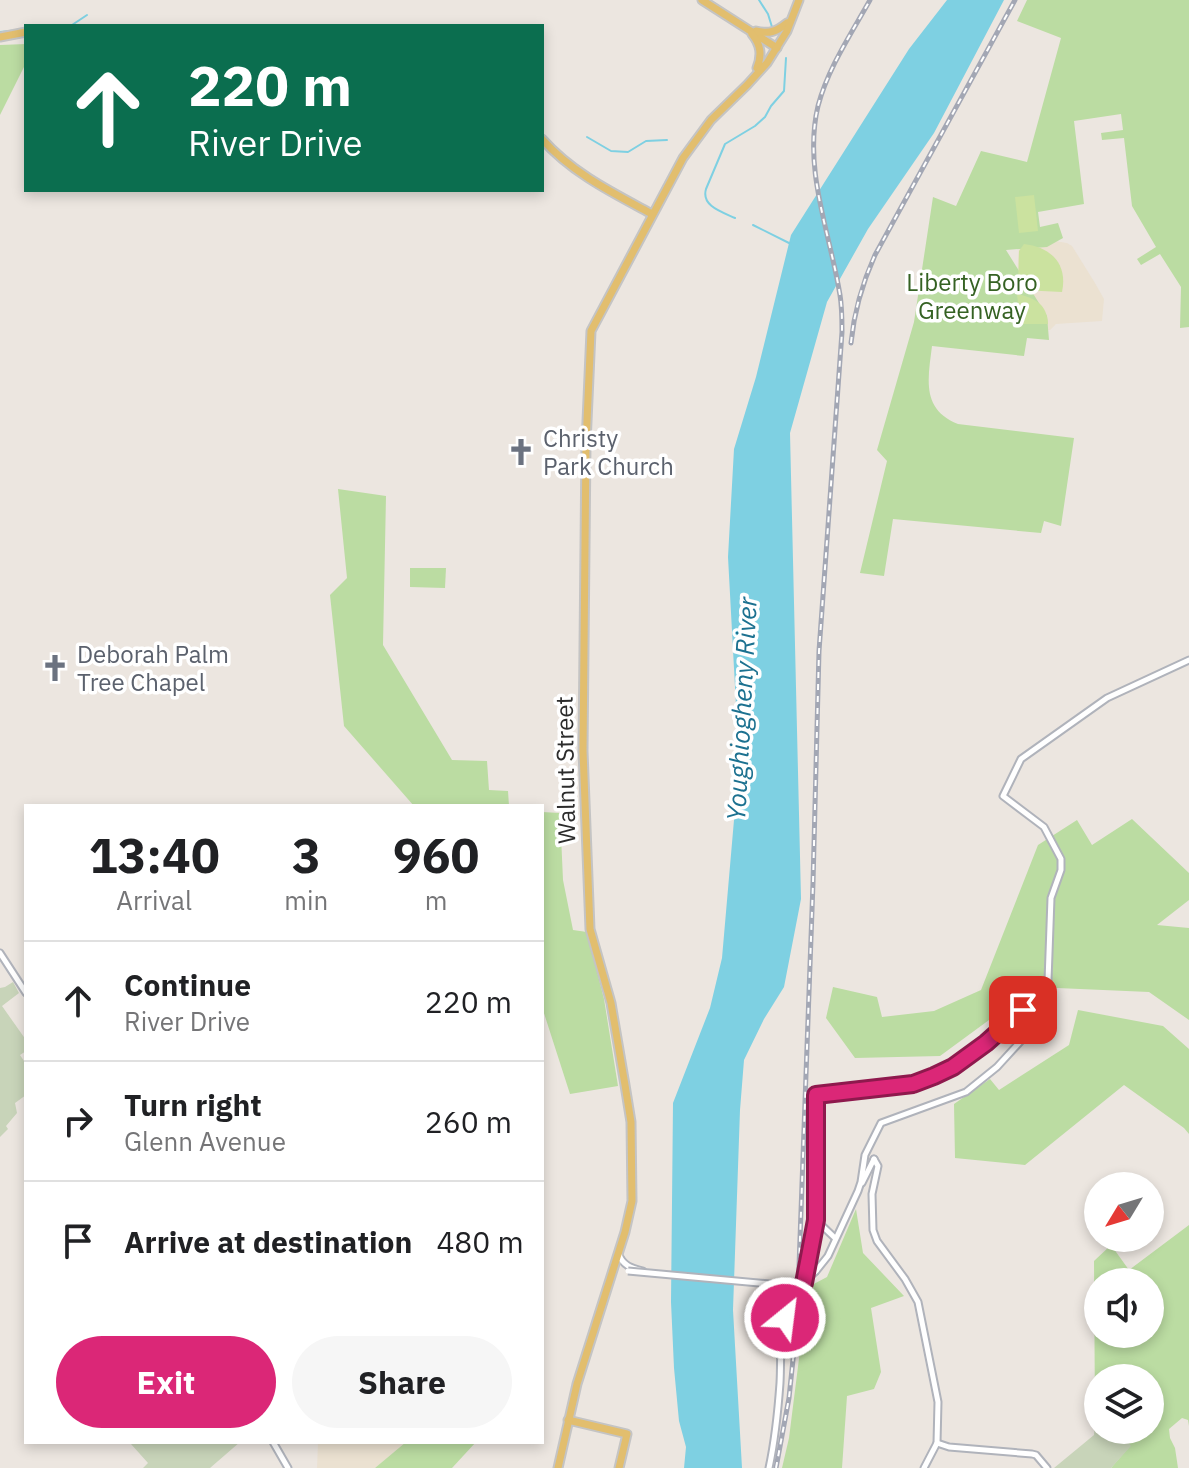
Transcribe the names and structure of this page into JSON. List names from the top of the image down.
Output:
{
  "streets": {
    "main road": ["Walnut Street"]
  },
  "water": ["Youghiogheny River"],
  "parks": ["Liberty Boro Greenway"],
  "places": {
    "church": ["Christy Park Church", "Deborah Palm Tree Chapel"]
  },
  "north": "bottom left",
  "page": {
    "turn": ["220 m", "River Drive"],
    "eta": [
      "13:40",
      "Arrival",
      "3",
      "min",
      "960",
      "m"
    ],
    "list": [
      {
        "name": "Continue",
        "note": "River Drive",
        "value": "220 m"
      },
      {
        "name": "Turn right",
        "note": "Glenn Avenue",
        "value": "260 m"
      },
      {
        "name": "Arrive at destination",
        "value": "480 m"
      }
    ],
    "buttons": ["Exit", "Share"]
  }
}
